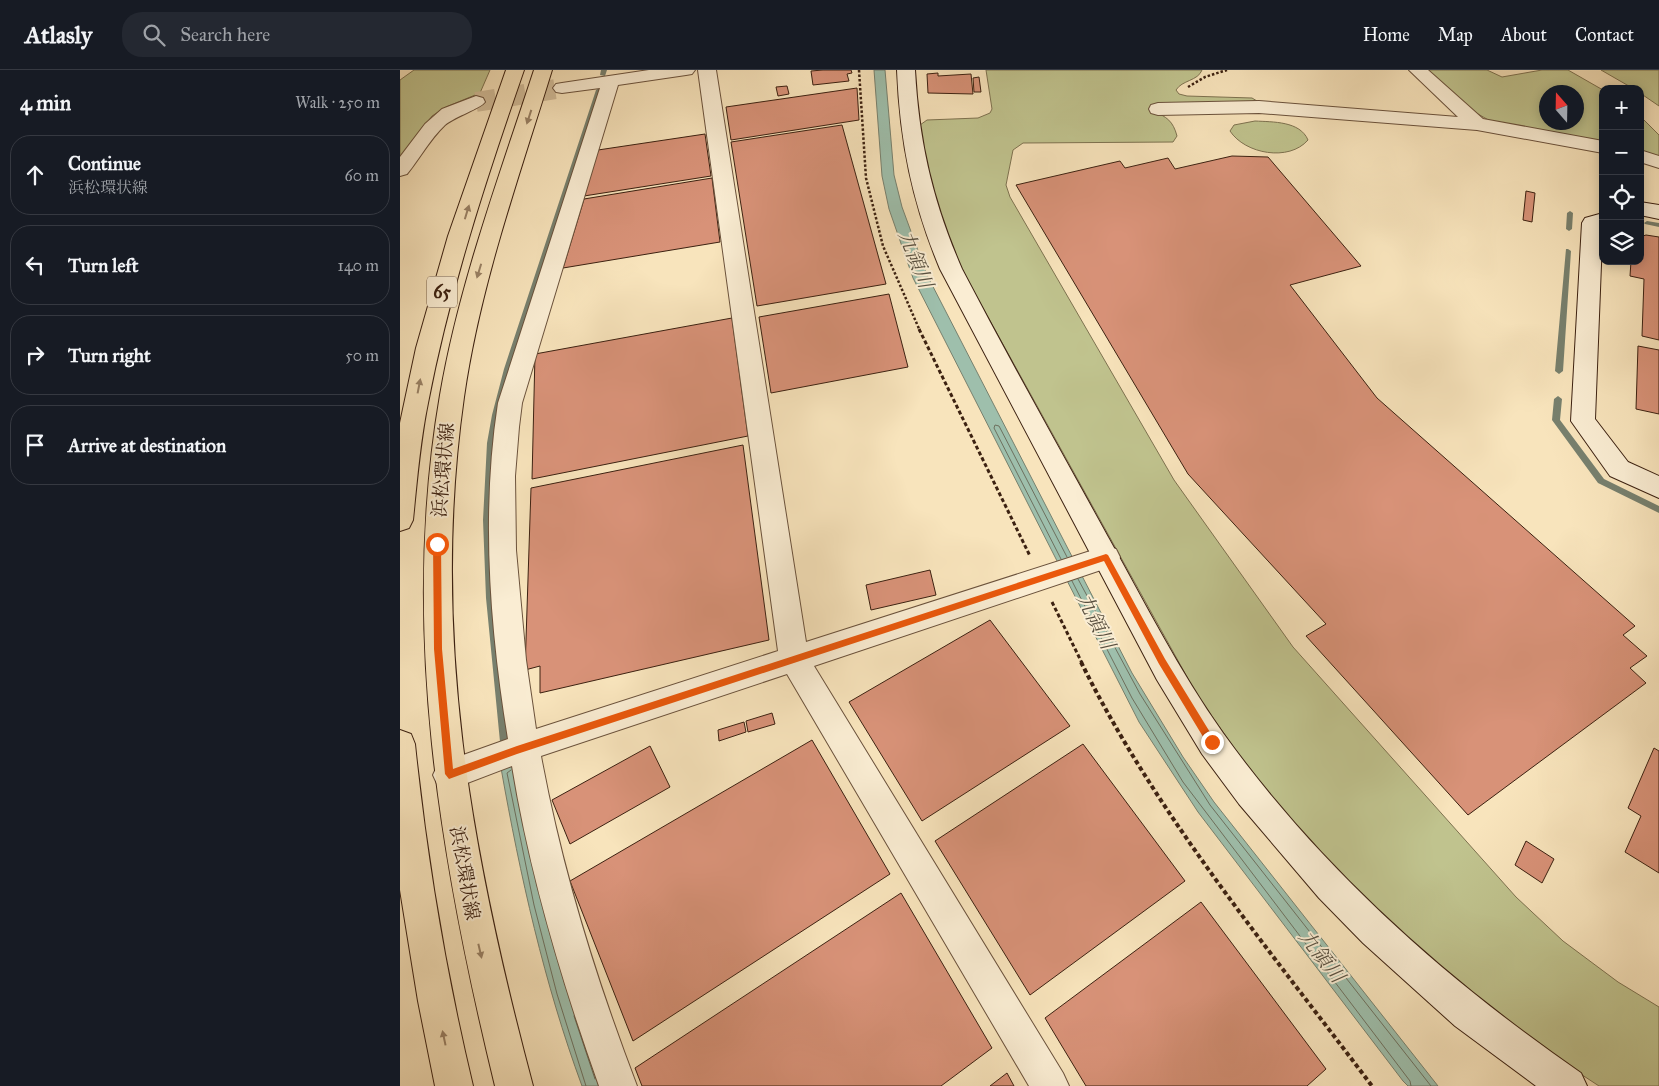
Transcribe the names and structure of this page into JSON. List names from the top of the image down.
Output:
{
  "streets": {
    "main road": ["65", "浜松環状線"]
  },
  "water": ["九領川"],
  "north": "top",
  "page": {
    "header": "Atlasly",
    "search": "Search here",
    "nav": [
      "Home",
      "Map",
      "About",
      "Contact"
    ],
    "heading": ["4 min", "Walk · 250 m"],
    "map_buttons": ["+", "−"],
    "list": [
      ["Continue", "浜松環状線", "60 m"],
      ["Turn left", "140 m"],
      ["Turn right", "50 m"],
      "Arrive at destination"
    ]
  }
}
